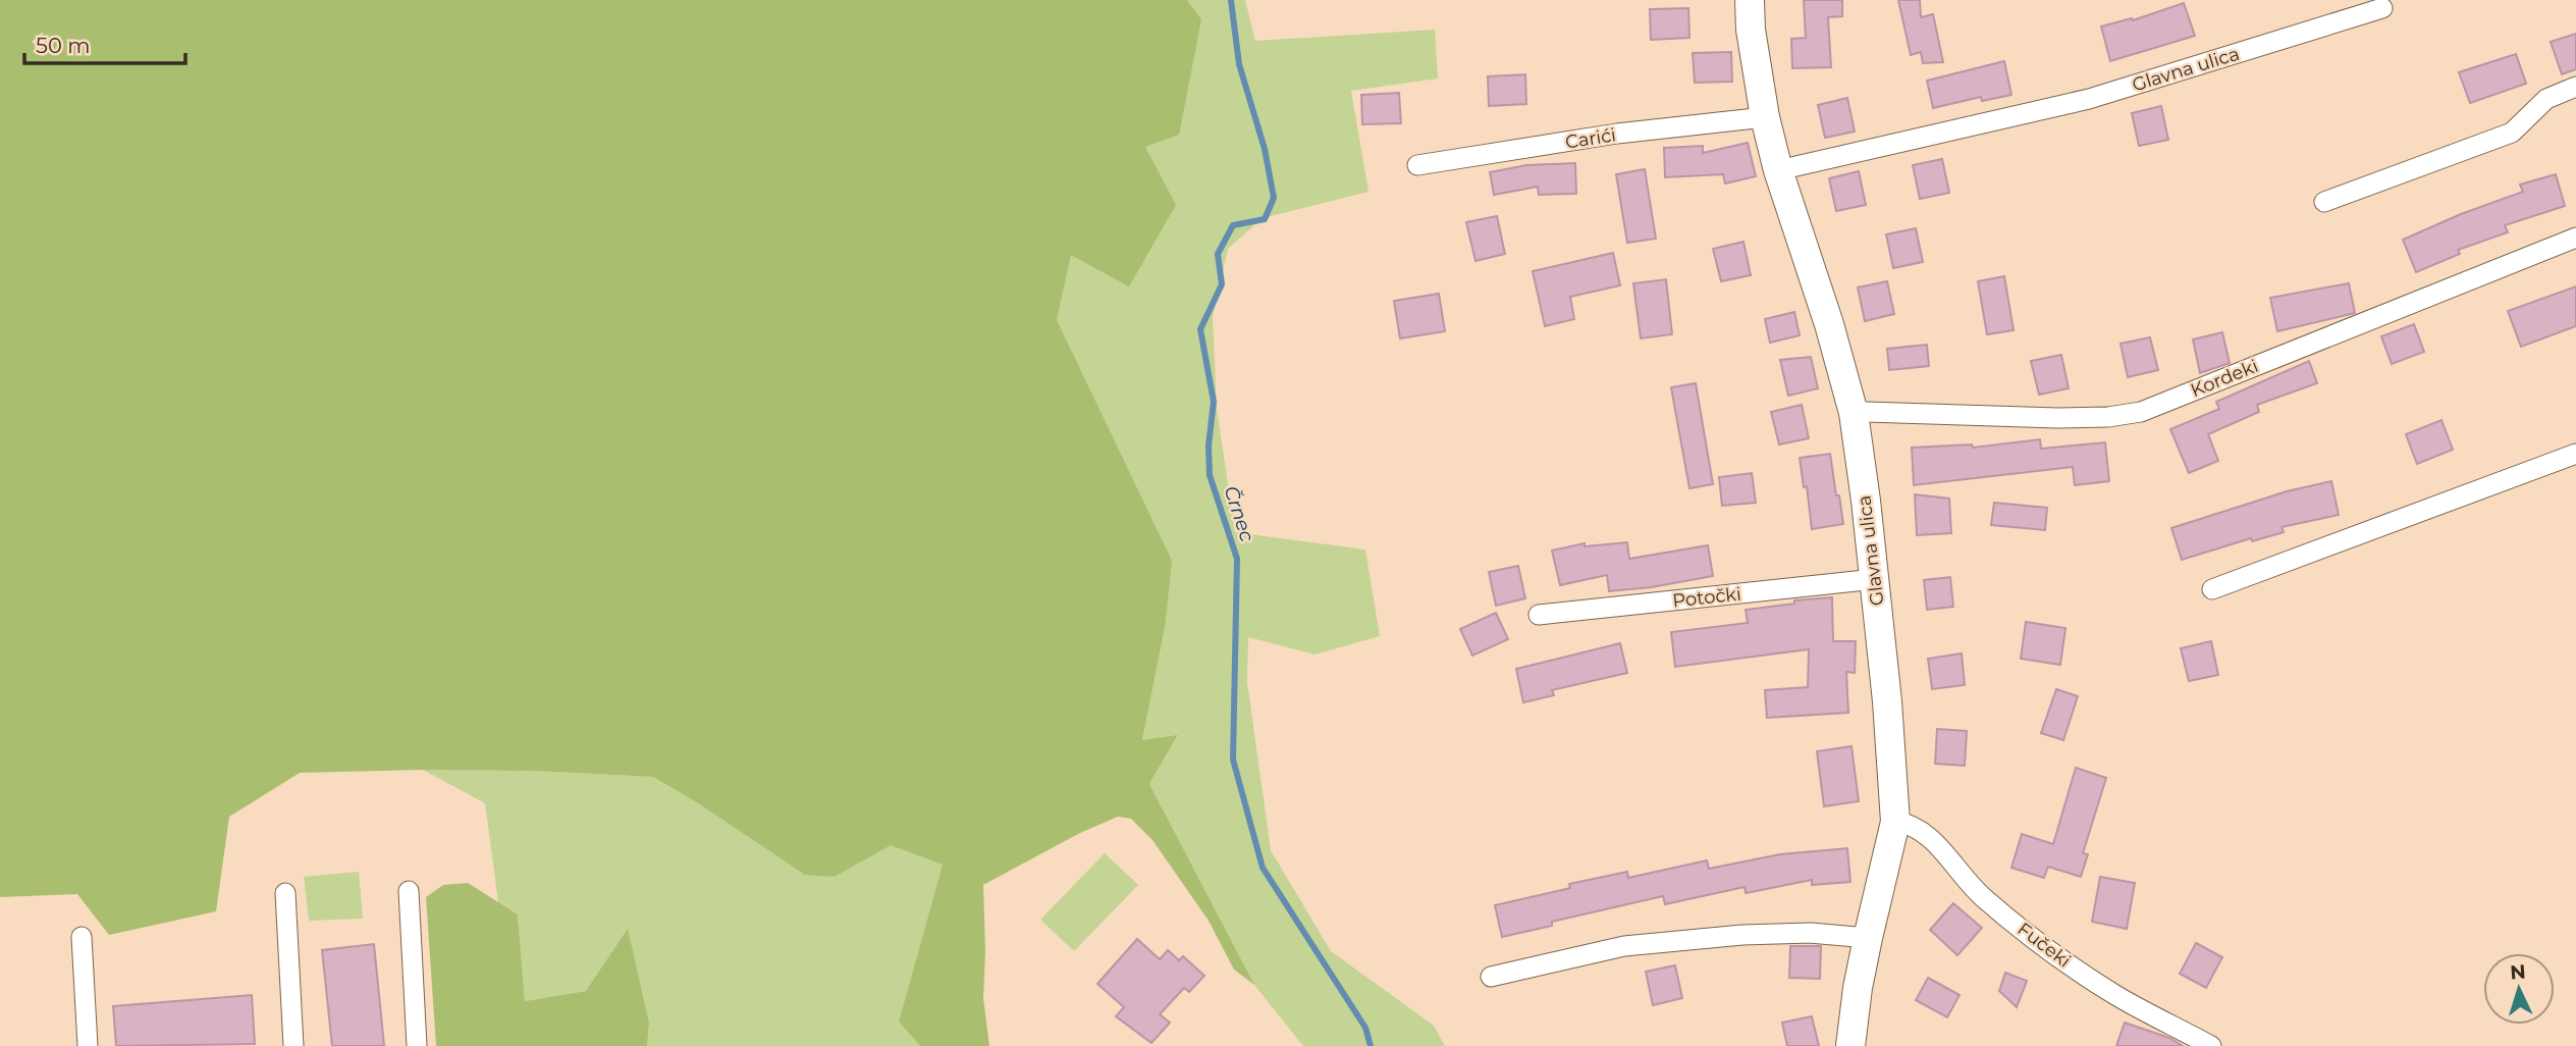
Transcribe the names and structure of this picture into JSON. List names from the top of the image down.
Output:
{
  "streets": {
    "street": [
      "Glavna ulica",
      "Carići",
      "Kordeki",
      "Potočki",
      "Fučeki"
    ]
  },
  "crossings": [
    ["Glavna ulica", "Carići"],
    ["Glavna ulica", "Kordeki"],
    ["Glavna ulica", "Potočki"],
    ["Glavna ulica", "Fučeki"]
  ],
  "water": ["Črnec"],
  "scale_bar": "50 m",
  "north": "top"
}
